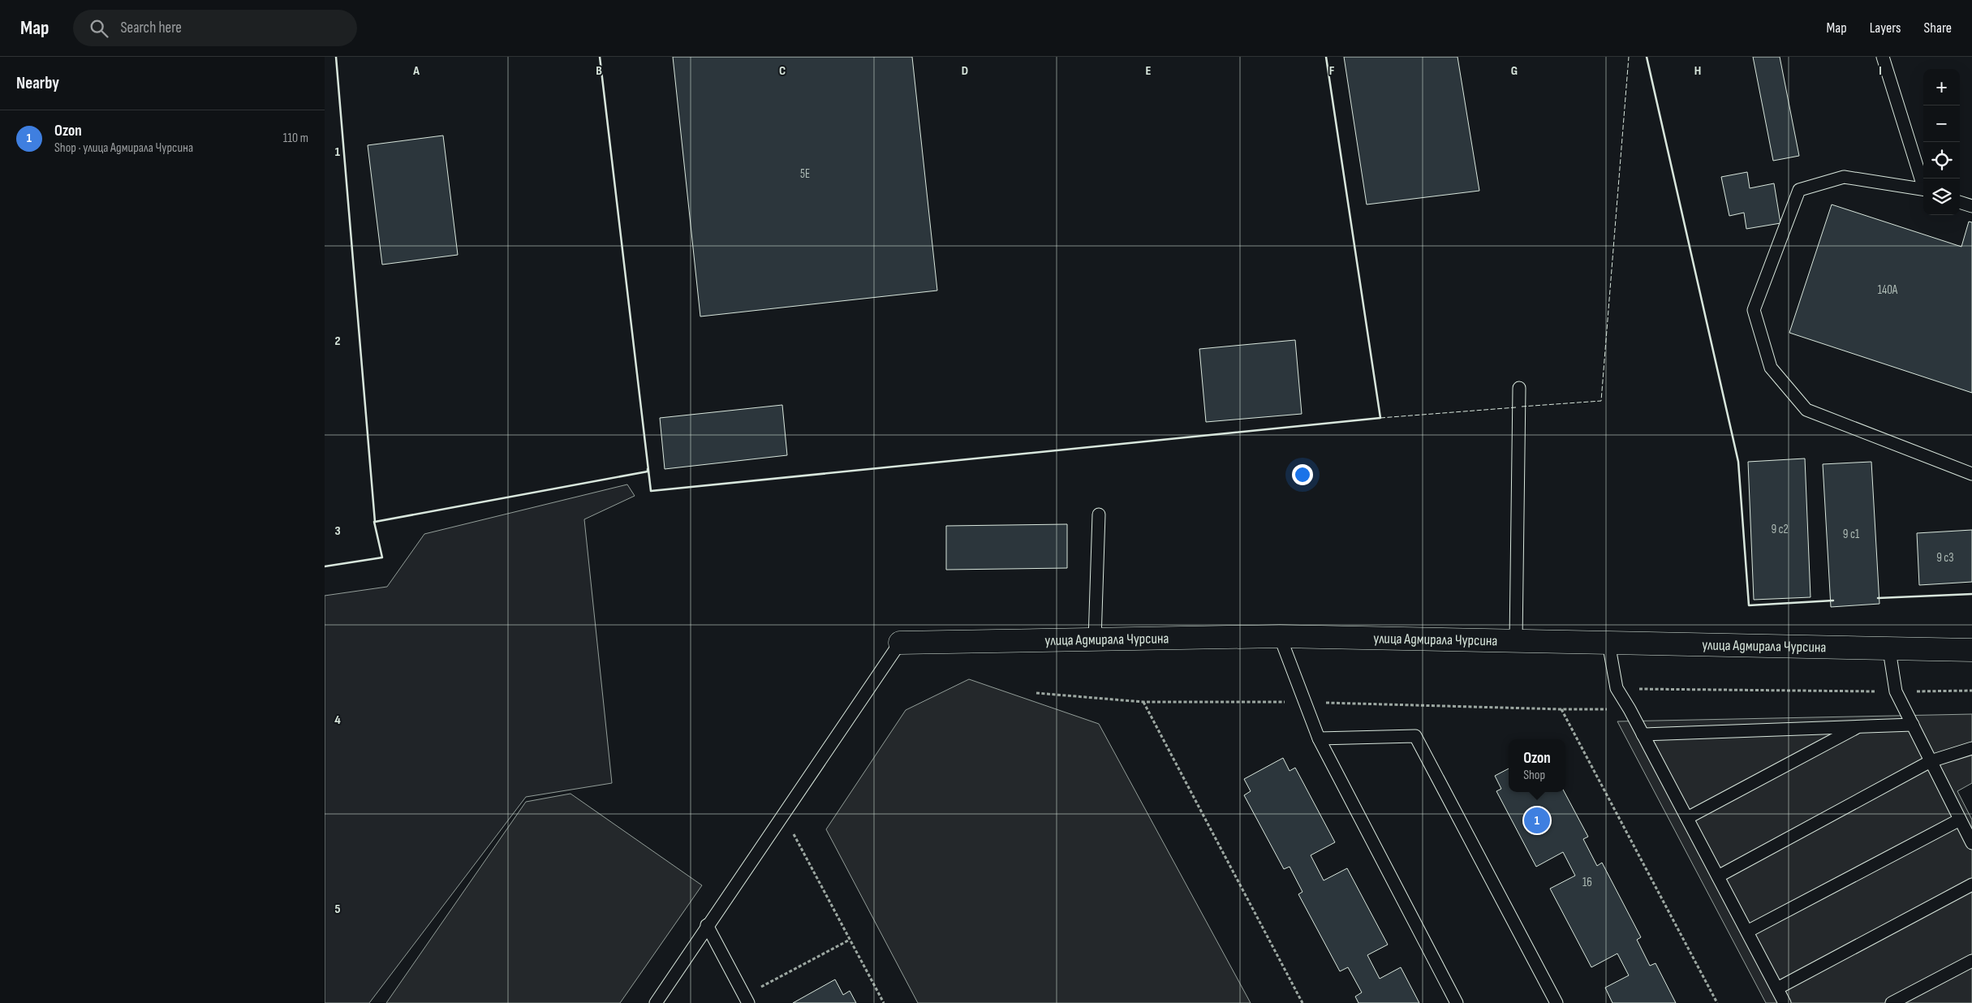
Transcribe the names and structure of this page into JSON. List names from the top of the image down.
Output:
{
  "streets": {
    "street": ["улица Адмирала Чурсина"]
  },
  "house_numbers": [
    "5Е",
    "140А",
    "9 с2",
    "9 с1",
    "9 с3",
    "16"
  ],
  "page": {
    "header": "Map",
    "search": "Search here",
    "nav": ["Map", "Layers", "Share"],
    "heading": "Nearby",
    "map_buttons": ["+", "−"],
    "list": [
      {
        "mark": "1",
        "name": "Ozon",
        "note": "Shop · улица Адмирала Чурсина",
        "value": "110 m"
      }
    ],
    "popup": ["Ozon", "Shop"],
    "pins": "1"
  },
  "grid": {
    "columns": [
      "A",
      "B",
      "C",
      "D",
      "E",
      "F",
      "G",
      "H",
      "I"
    ],
    "rows": [
      "1",
      "2",
      "3",
      "4",
      "5"
    ]
  }
}
